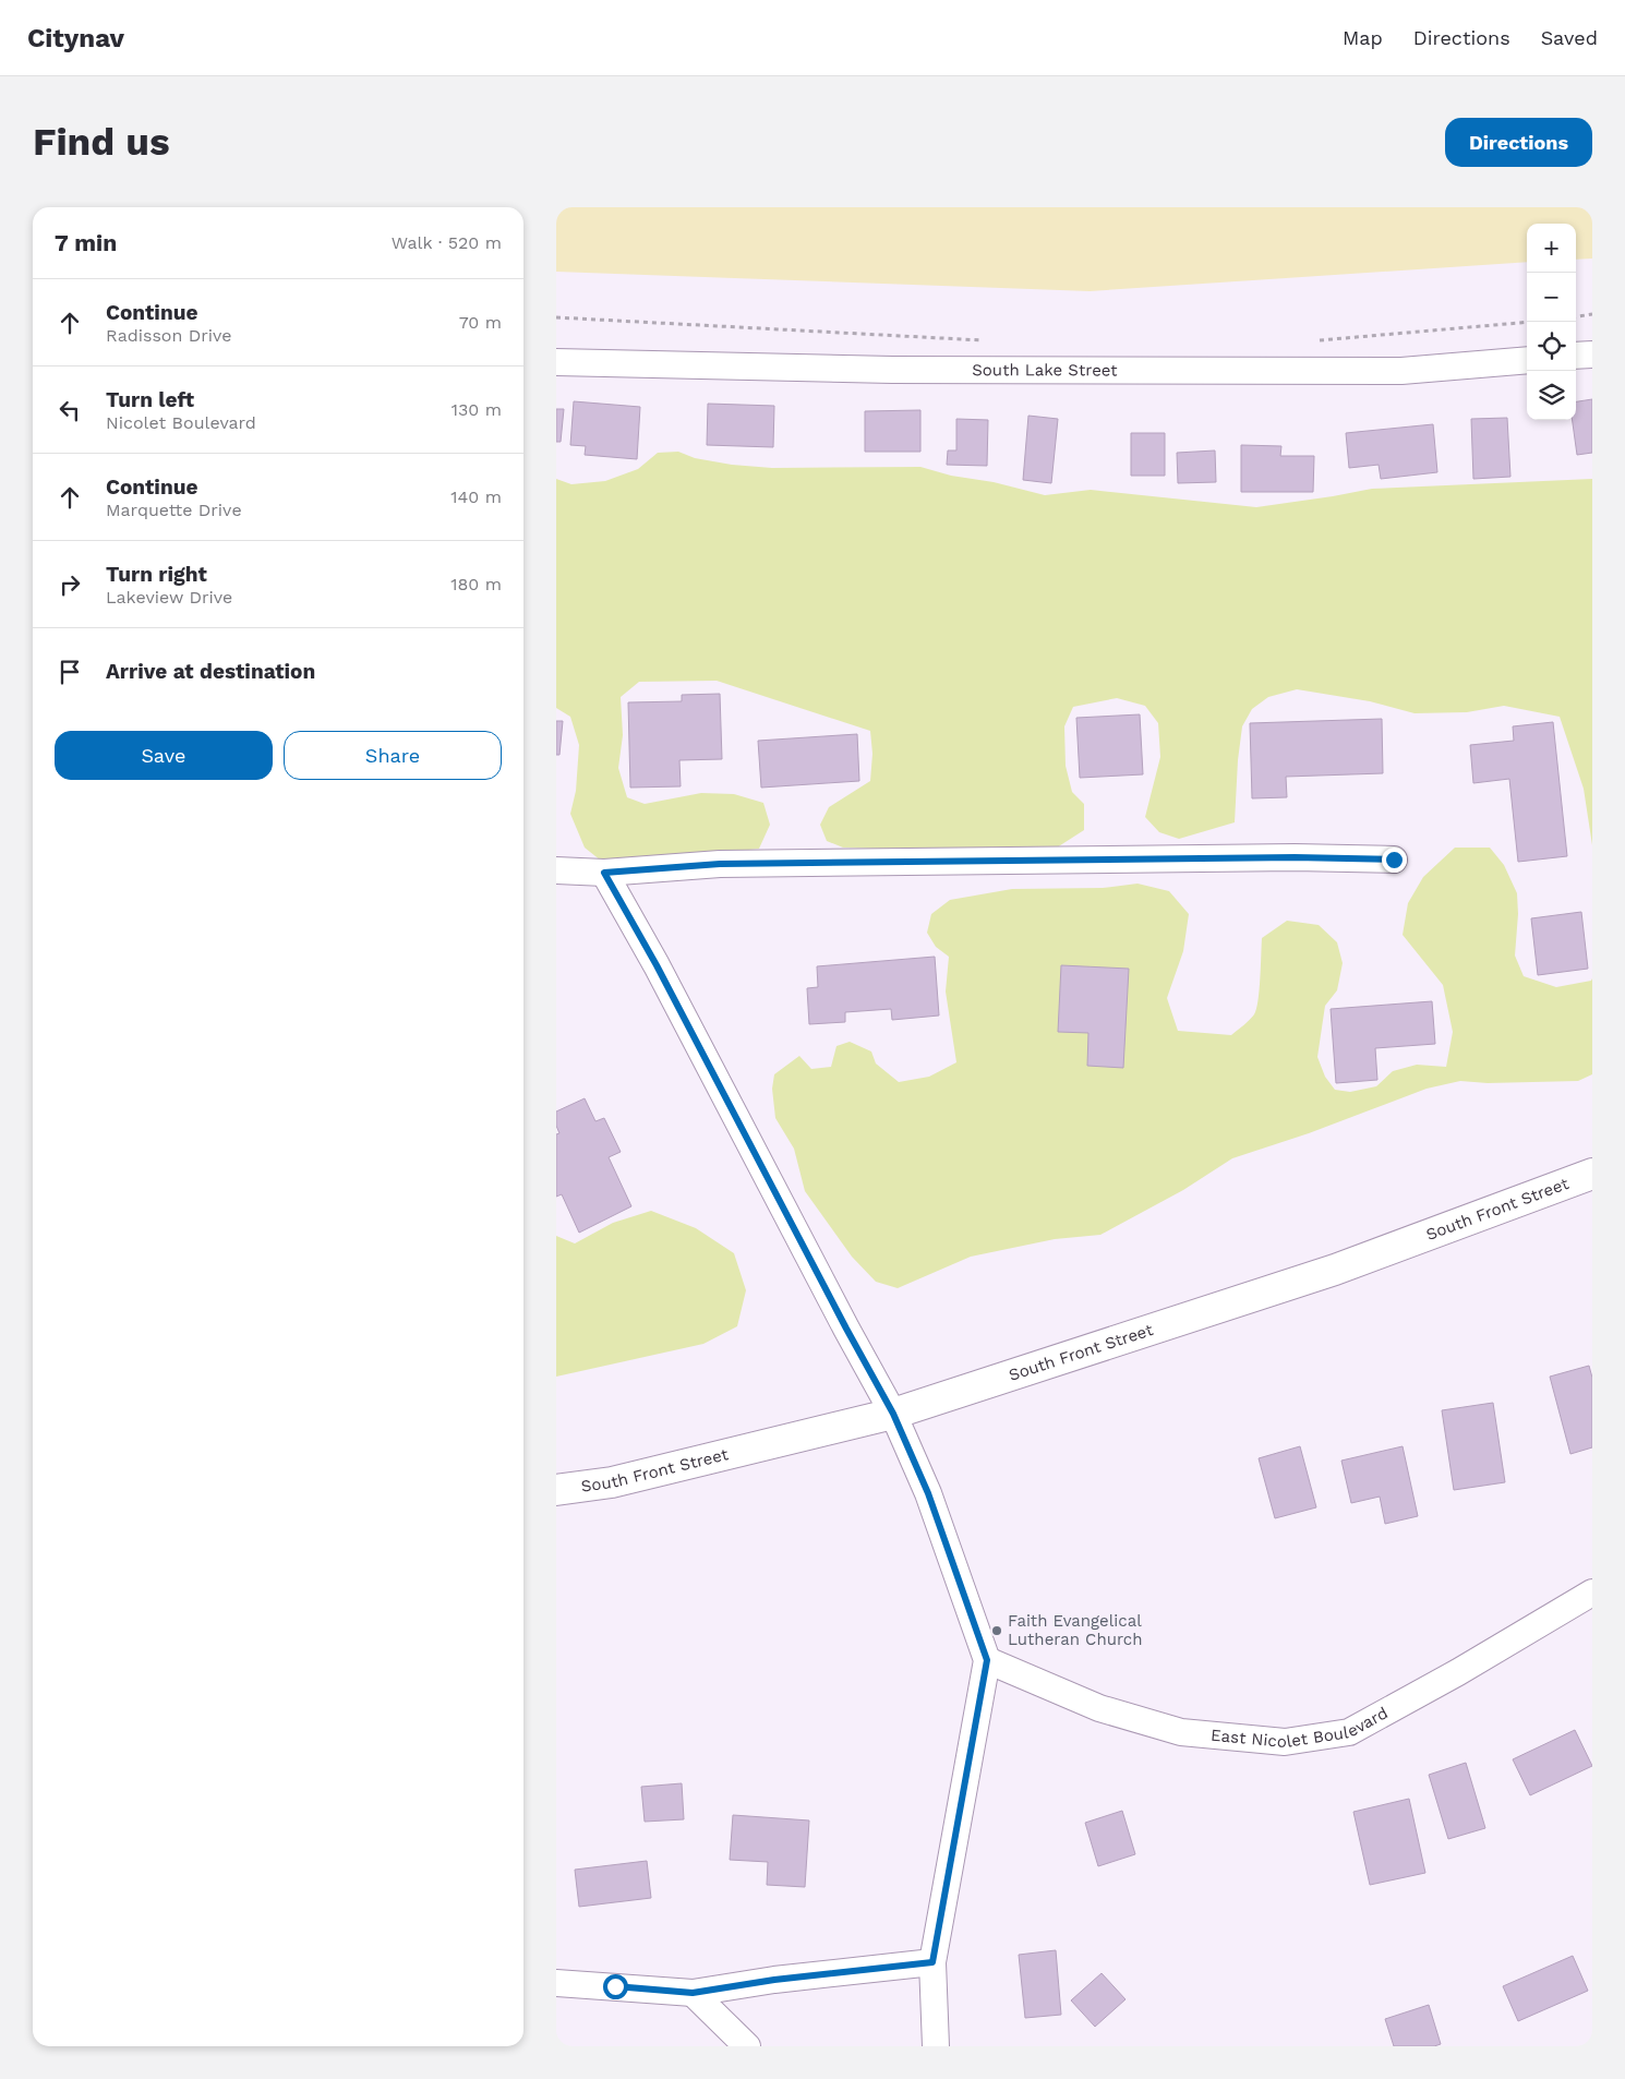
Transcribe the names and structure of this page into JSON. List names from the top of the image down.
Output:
{
  "streets": {
    "highway": ["South Front Street"],
    "street": ["South Lake Street", "East Nicolet Boulevard"]
  },
  "places": ["Faith Evangelical Lutheran Church"],
  "page": {
    "header": "Citynav",
    "nav": ["Map", "Directions", "Saved"],
    "buttons": [
      "Directions",
      ["Save", "Share"]
    ],
    "title": "Find us",
    "heading": ["7 min", "Walk · 520 m"],
    "map_buttons": ["+", "−"],
    "list": [
      ["Continue", "Radisson Drive", "70 m"],
      ["Turn left", "Nicolet Boulevard", "130 m"],
      ["Continue", "Marquette Drive", "140 m"],
      ["Turn right", "Lakeview Drive", "180 m"],
      "Arrive at destination"
    ]
  }
}
